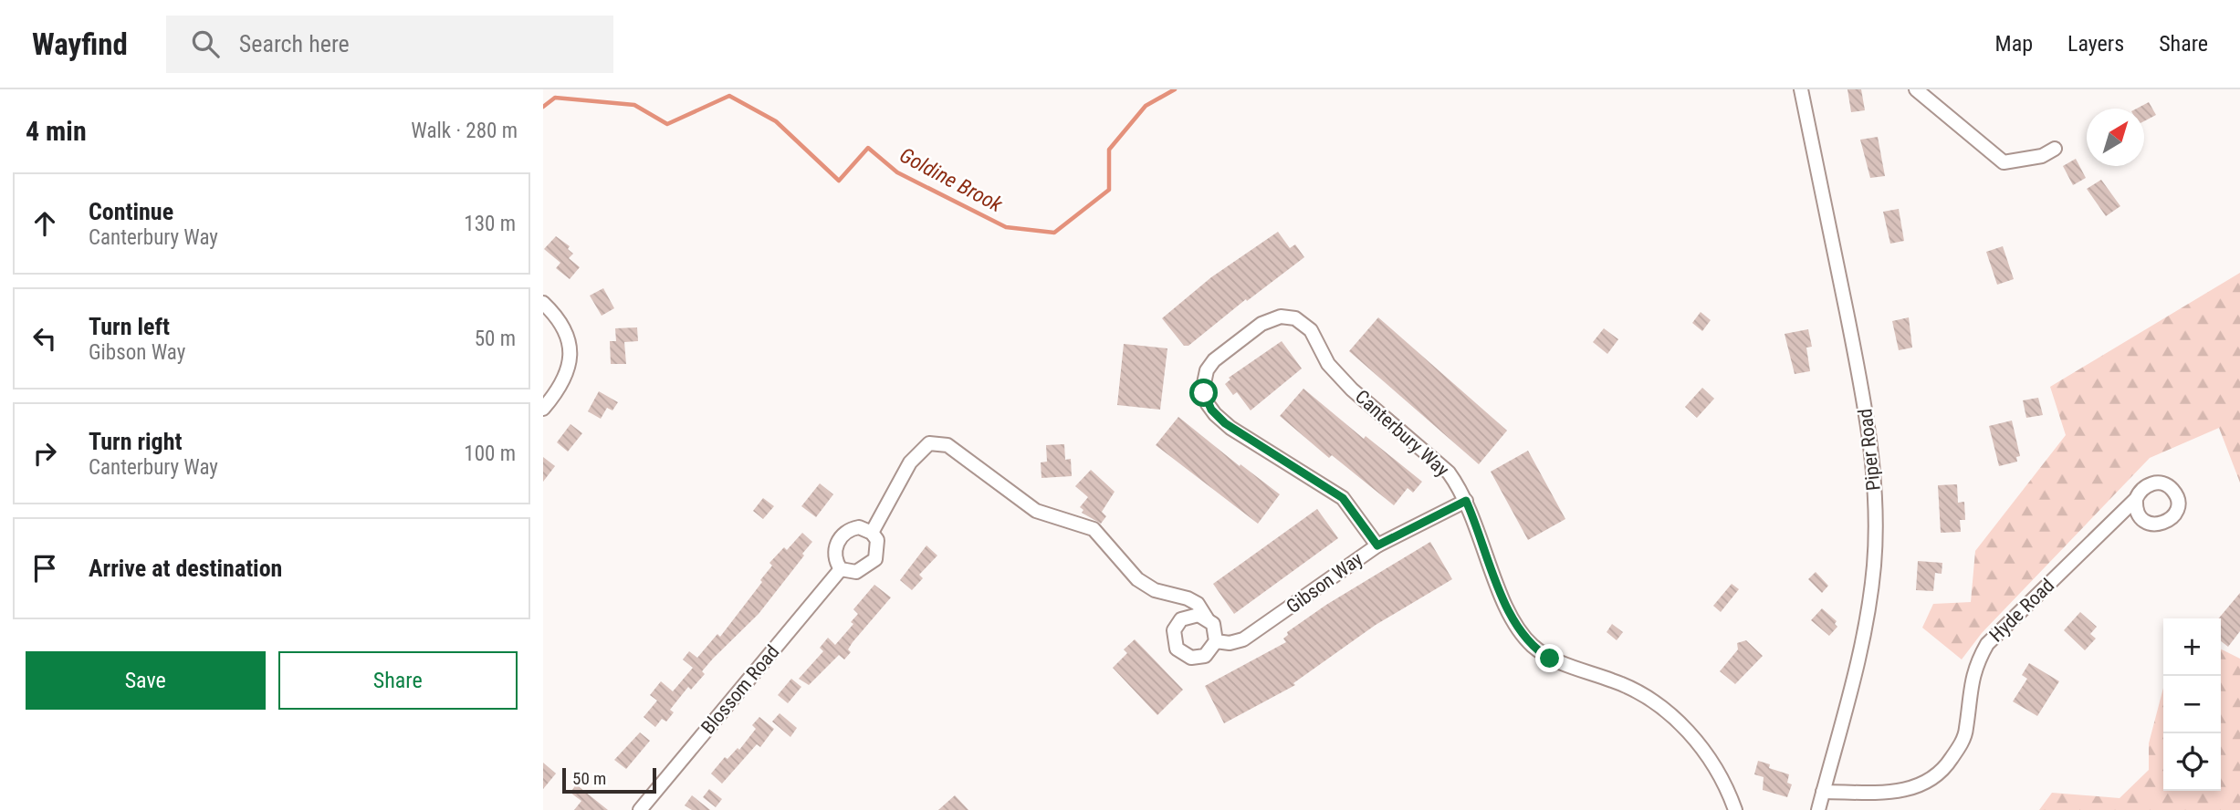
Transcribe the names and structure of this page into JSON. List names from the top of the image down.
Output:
{
  "streets": {
    "street": [
      "Canterbury Way",
      "Piper Road",
      "Gibson Way",
      "Hyde Road",
      "Blossom Road"
    ]
  },
  "crossings": [
    ["Canterbury Way", "Gibson Way"],
    ["Piper Road", "Hyde Road"]
  ],
  "water": ["Goldine Brook"],
  "scale_bar": "50 m",
  "north": "top right",
  "page": {
    "header": "Wayfind",
    "search": "Search here",
    "nav": ["Map", "Layers", "Share"],
    "heading": ["4 min", "Walk · 280 m"],
    "list": [
      ["Continue", "Canterbury Way", "130 m"],
      ["Turn left", "Gibson Way", "50 m"],
      ["Turn right", "Canterbury Way", "100 m"],
      "Arrive at destination"
    ],
    "map_buttons": ["+", "−"],
    "buttons": ["Save", "Share"],
    "scale": "50 m"
  }
}
